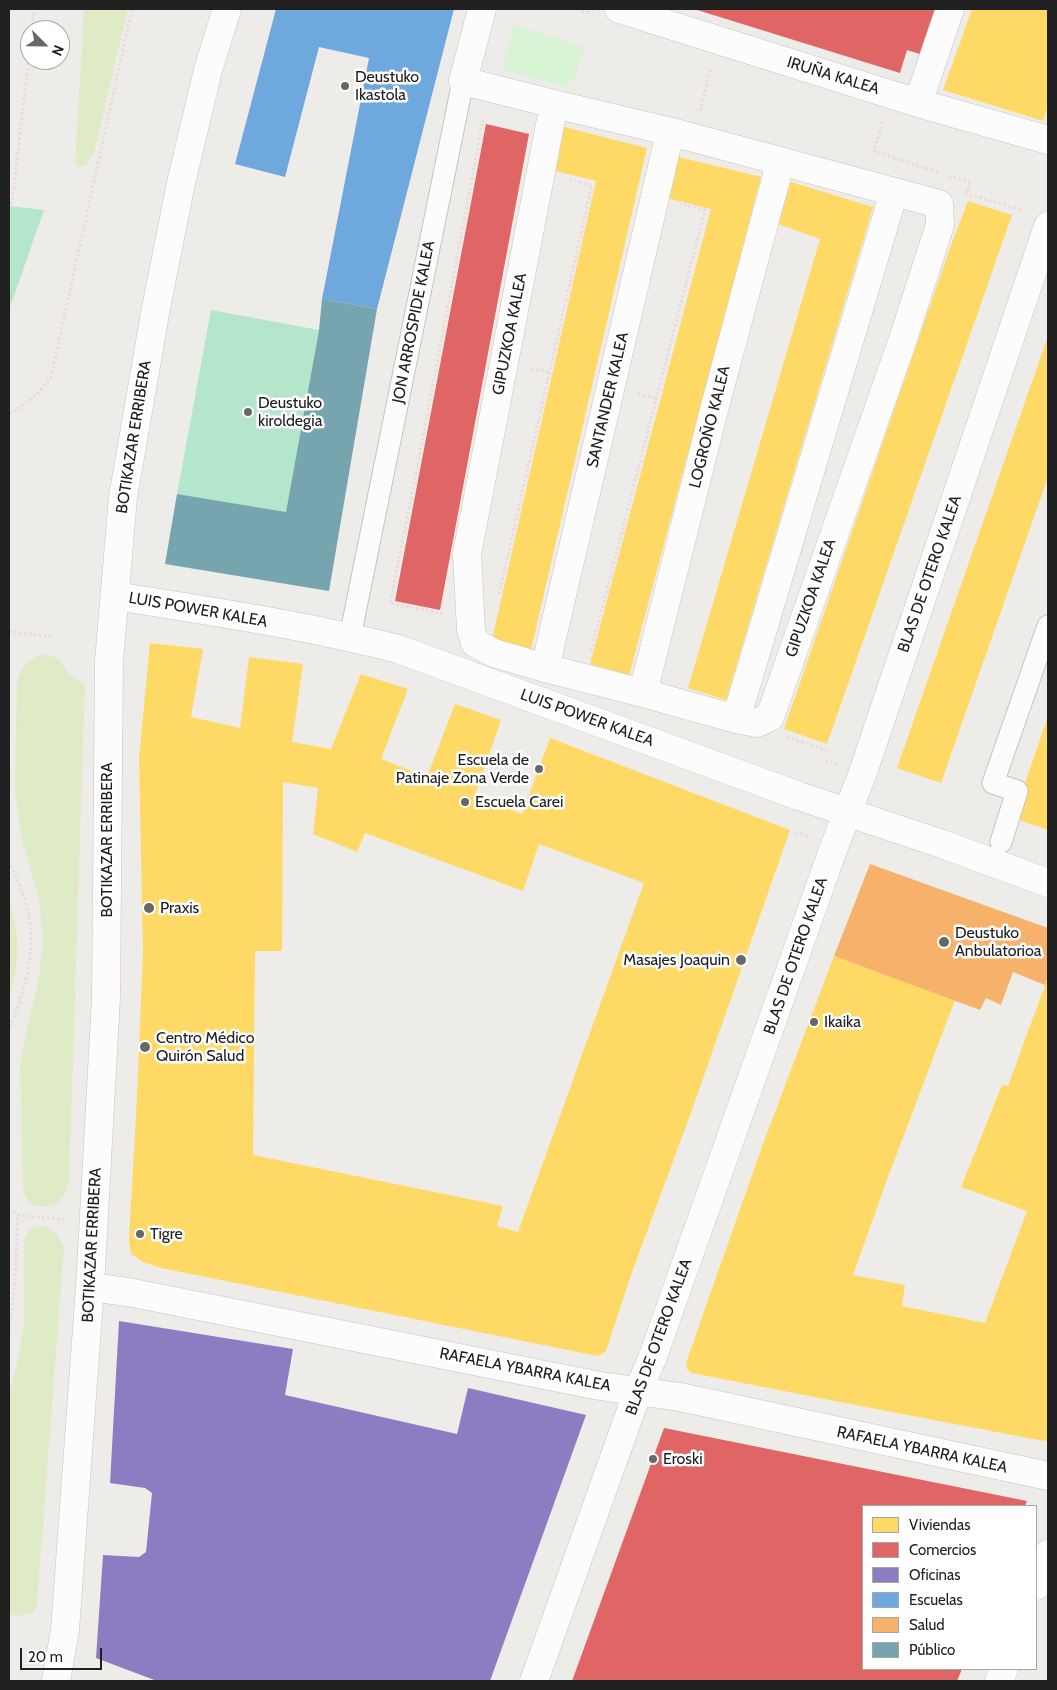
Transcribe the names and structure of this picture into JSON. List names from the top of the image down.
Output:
{
  "streets": {
    "street": [
      "IRUÑA KALEA",
      "JON ARROSPIDE KALEA",
      "GIPUZKOA KALEA",
      "SANTANDER KALEA",
      "LOGROÑO KALEA",
      "BOTIKAZAR ERRIBERA",
      "BLAS DE OTERO KALEA",
      "LUIS POWER KALEA",
      "RAFAELA YBARRA KALEA"
    ]
  },
  "crossings": [
    ["JON ARROSPIDE KALEA", "LUIS POWER KALEA"],
    ["GIPUZKOA KALEA", "SANTANDER KALEA"],
    ["GIPUZKOA KALEA", "LOGROÑO KALEA"],
    ["BOTIKAZAR ERRIBERA", "LUIS POWER KALEA"],
    ["BOTIKAZAR ERRIBERA", "RAFAELA YBARRA KALEA"],
    ["BLAS DE OTERO KALEA", "LUIS POWER KALEA"],
    ["BLAS DE OTERO KALEA", "RAFAELA YBARRA KALEA"]
  ],
  "places": [
    "Deustuko Ikastola",
    "Deustuko kiroldegia",
    "Escuela de Patinaje Zona Verde",
    "Escuela Carei",
    "Praxis",
    "Deustuko Anbulatorioa",
    "Masajes Joaquin",
    "Ikaika",
    "Centro Médico Quirón Salud",
    "Tigre",
    "Eroski"
  ],
  "legend": [
    "Viviendas",
    "Comercios",
    "Oficinas",
    "Escuelas",
    "Salud",
    "Público"
  ],
  "scale_bar": "20 m",
  "north": "bottom right"
}
